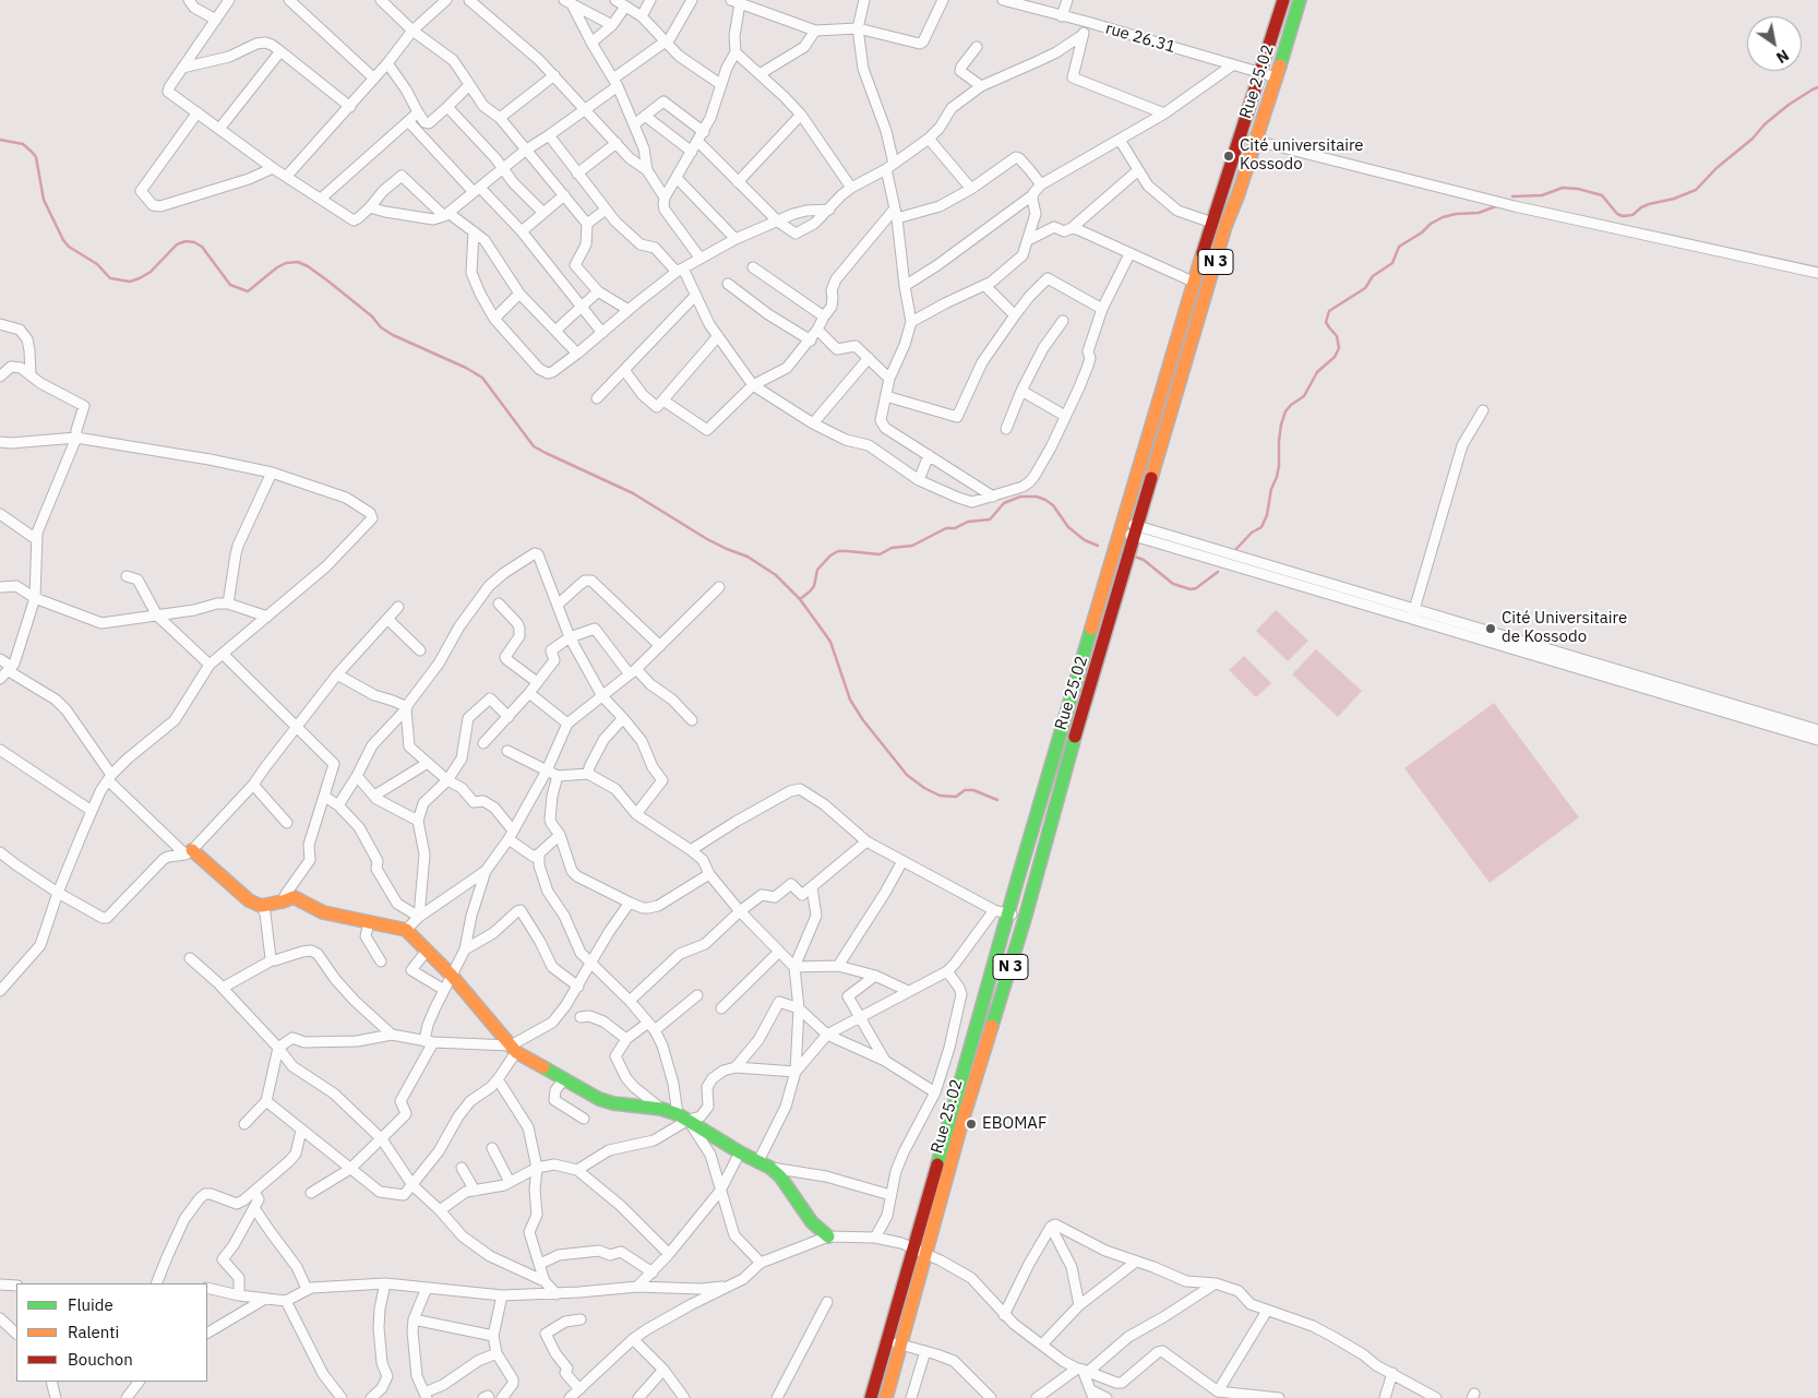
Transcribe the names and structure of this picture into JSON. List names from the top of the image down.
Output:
{
  "streets": {
    "main road": ["Rue 25.02", "N 3"],
    "street": ["rue 26.31"]
  },
  "crossings": [
    ["rue 26.31", "Rue 25.02"],
    ["rue 26.31", "N 3"],
    ["Rue 25.02", "N 3"]
  ],
  "places": ["Cité universitaire Kossodo", "Cité Universitaire de Kossodo", "EBOMAF"],
  "legend": ["Fluide", "Ralenti", "Bouchon"],
  "north": "bottom right"
}
